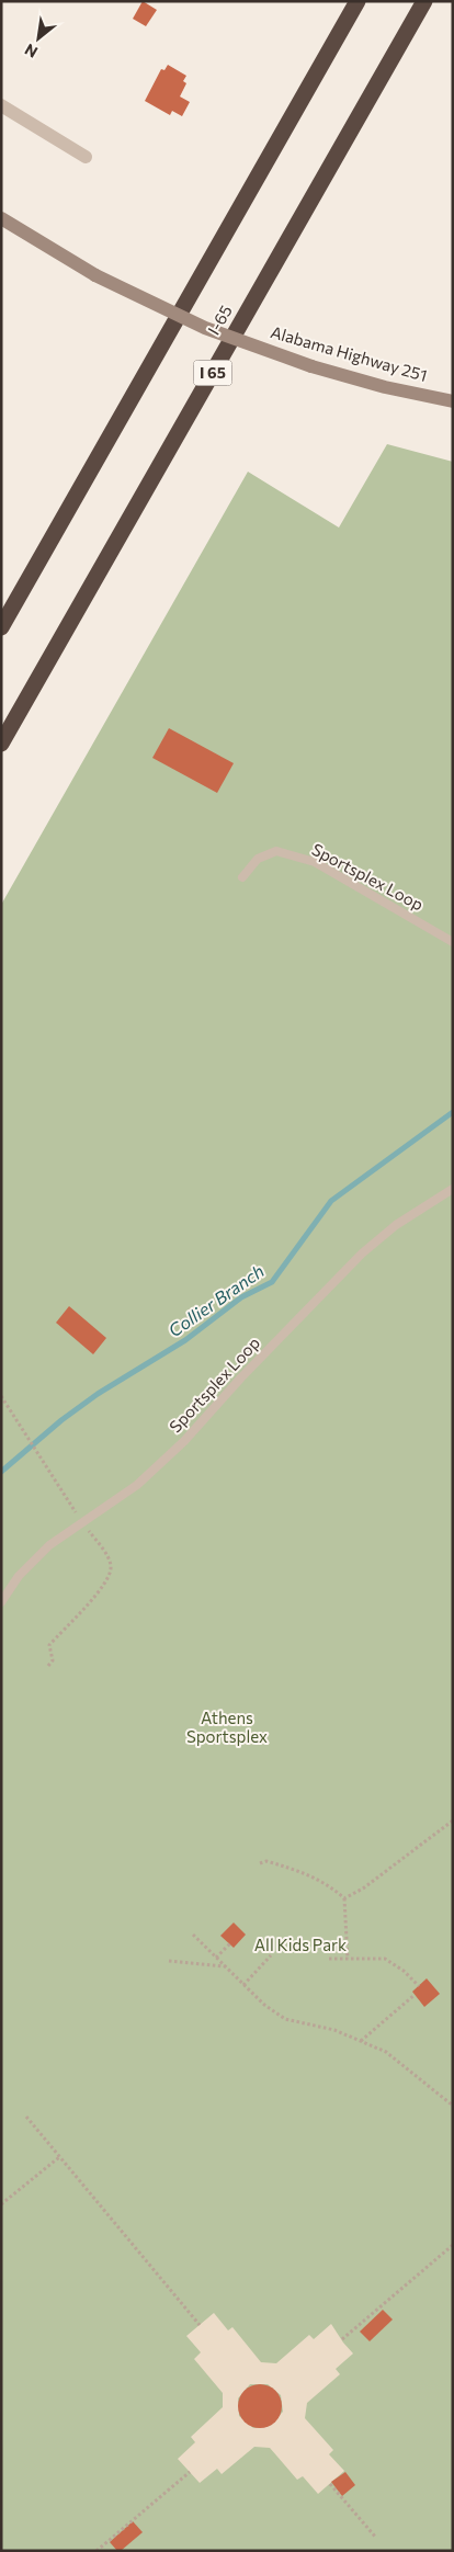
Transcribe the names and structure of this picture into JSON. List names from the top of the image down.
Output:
{
  "streets": {
    "highway": ["I-65", "I 65"],
    "main road": ["Alabama Highway 251"],
    "lane": ["Sportsplex Loop"]
  },
  "water": ["Collier Branch"],
  "parks": ["Athens Sportsplex", "All Kids Park"],
  "north": "bottom left"
}
